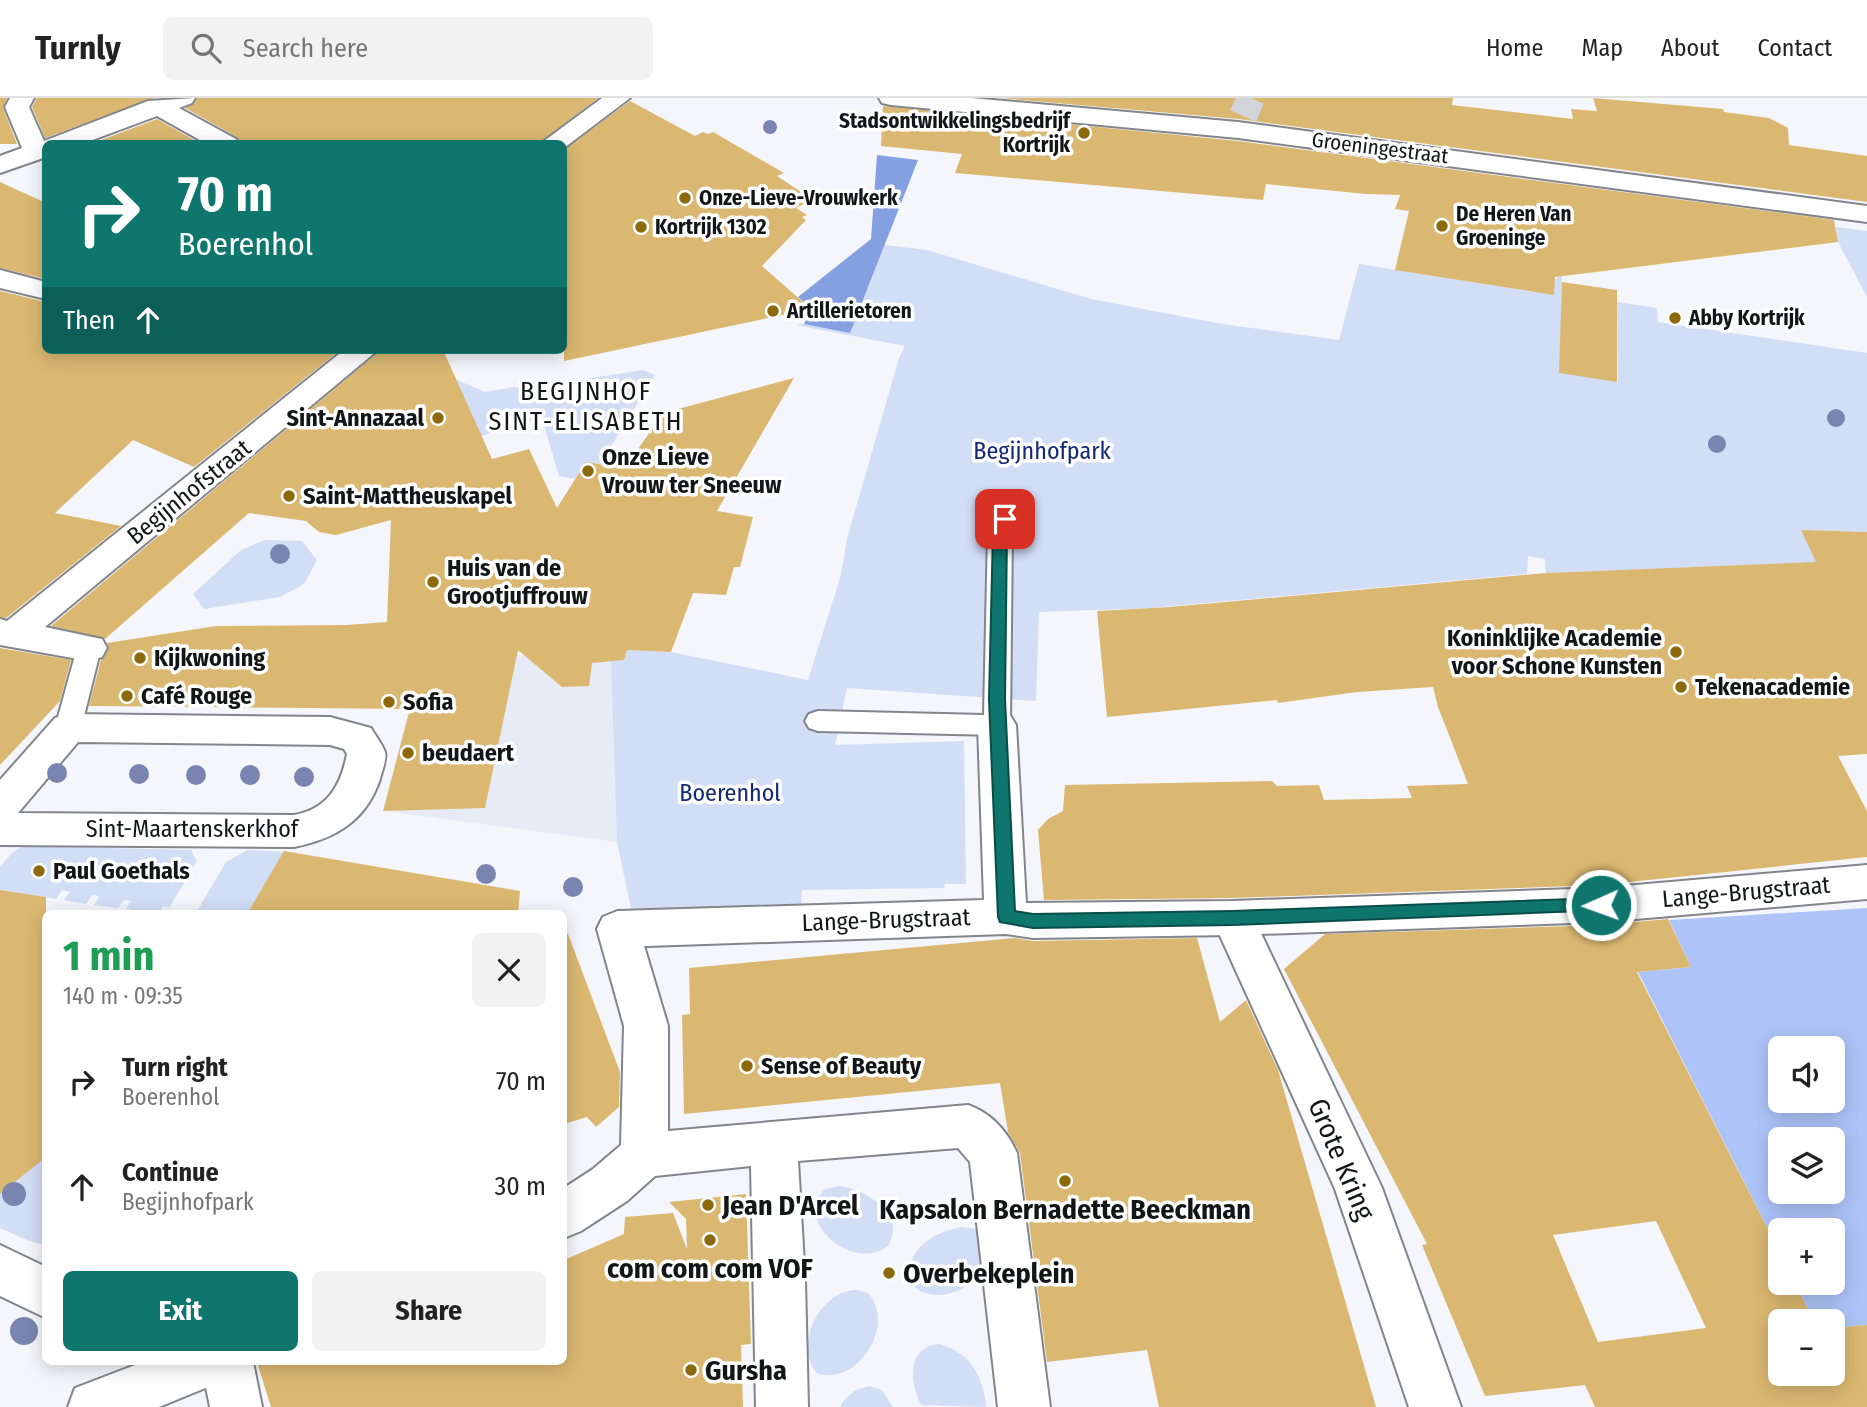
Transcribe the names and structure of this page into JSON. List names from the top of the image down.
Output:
{
  "streets": {
    "street": [
      "Groeningestraat",
      "Begijnhofstraat",
      "Sint-Maartenskerkhof",
      "Lange-Brugstraat",
      "Grote Kring"
    ]
  },
  "crossings": [
    ["Lange-Brugstraat", "Grote Kring"]
  ],
  "districts": ["BEGIJNHOF SINT-ELISABETH"],
  "parks": ["Begijnhofpark", "Boerenhol"],
  "places": [
    "Stadsontwikkelingsbedrijf Kortrijk",
    "Onze-Lieve-Vrouwkerk",
    "De Heren Van Groeninge",
    "Kortrijk 1302",
    "Artillerietoren",
    "Abby Kortrijk",
    "Sint-Annazaal",
    "Onze Lieve Vrouw ter Sneeuw",
    "Saint-Mattheuskapel",
    "Huis van de Grootjuffrouw",
    "Koninklijke Academie voor Schone Kunsten",
    "Kijkwoning",
    "Tekenacademie",
    "Café Rouge",
    "Sofia",
    "beudaert",
    "Paul Goethals",
    "Sense of Beauty",
    "Kapsalon Bernadette Beeckman",
    "Jean D'Arcel",
    "com com com VOF",
    "Overbekeplein",
    "Gursha"
  ],
  "page": {
    "header": "Turnly",
    "search": "Search here",
    "nav": [
      "Home",
      "Map",
      "About",
      "Contact"
    ],
    "turn": ["70 m", "Boerenhol"],
    "then": "Then",
    "heading": ["1 min", "140 m · 09:35"],
    "list": [
      {
        "name": "Turn right",
        "note": "Boerenhol",
        "value": "70 m"
      },
      {
        "name": "Continue",
        "note": "Begijnhofpark",
        "value": "30 m"
      }
    ],
    "map_buttons": ["+", "−"],
    "buttons": ["Exit", "Share"]
  }
}
